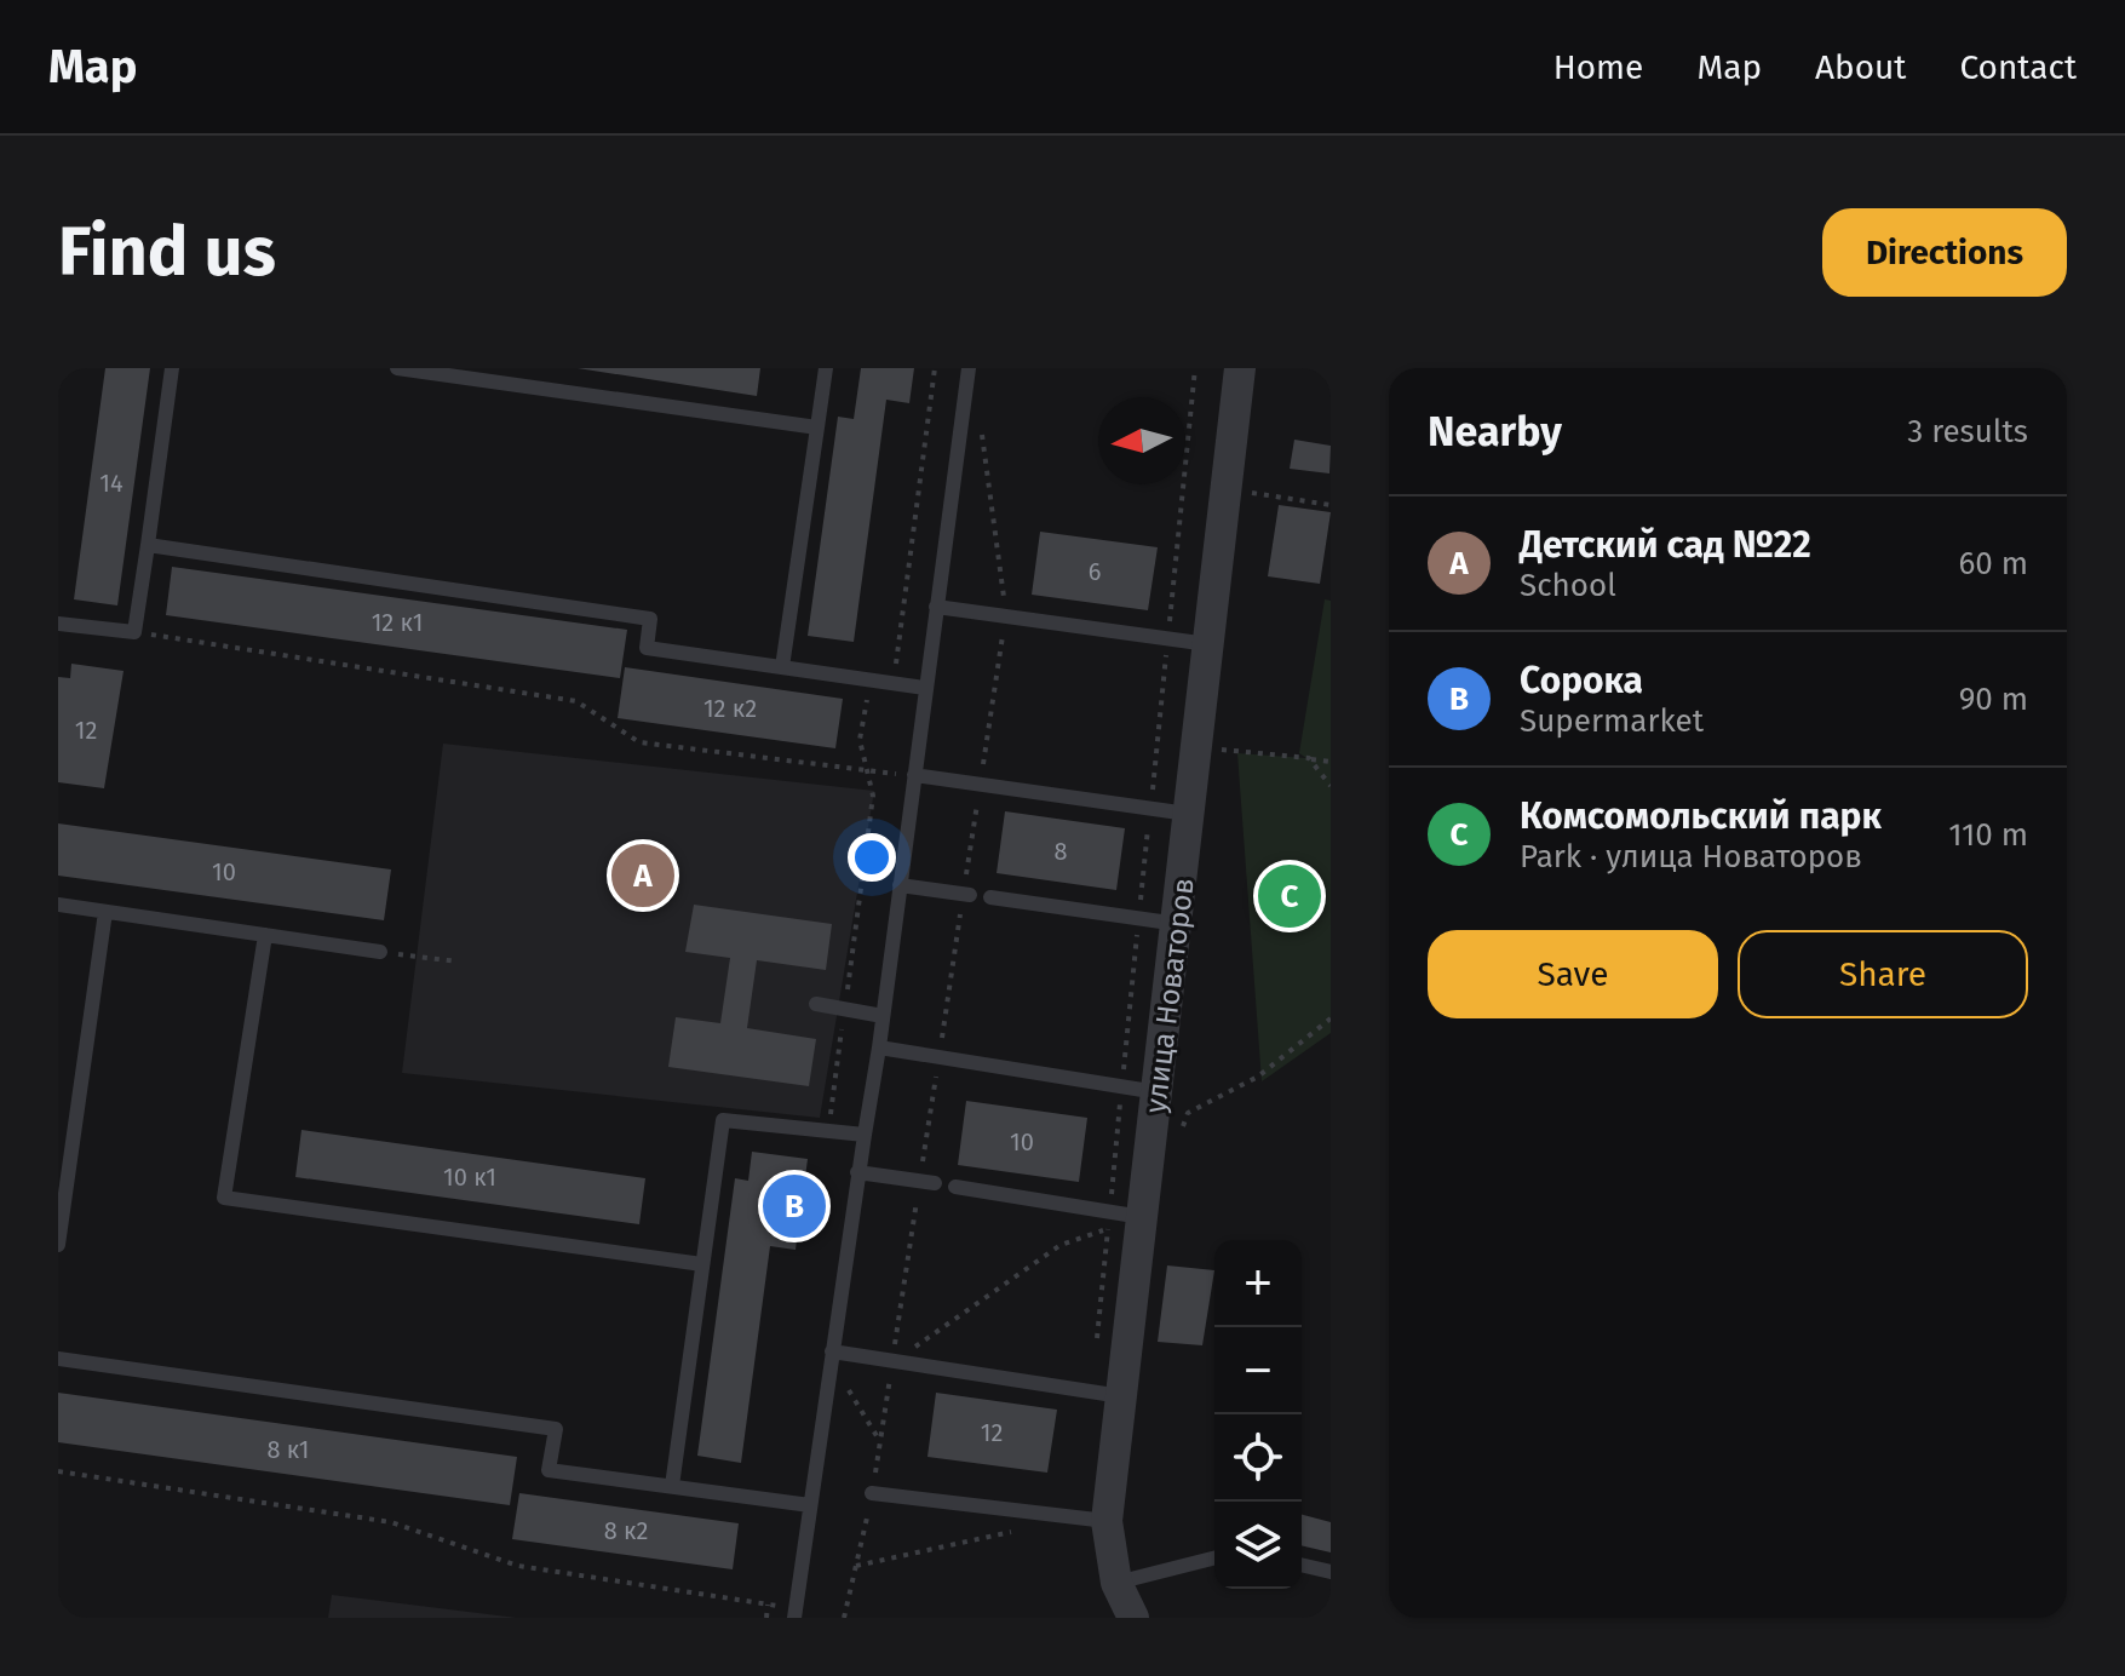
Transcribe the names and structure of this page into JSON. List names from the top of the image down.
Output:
{
  "streets": {
    "street": ["улица Новаторов"]
  },
  "house_numbers": [
    "14",
    "6",
    "12 к1",
    "12 к2",
    "12",
    "8",
    "10",
    "10",
    "10 к1",
    "12",
    "8 к1",
    "8 к2"
  ],
  "north": "left",
  "page": {
    "header": "Map",
    "nav": [
      "Home",
      "Map",
      "About",
      "Contact"
    ],
    "buttons": [
      "Directions",
      ["Save", "Share"]
    ],
    "title": "Find us",
    "heading": ["Nearby", "3 results"],
    "list": [
      {
        "mark": "A",
        "name": "Детский сад №22",
        "note": "School",
        "value": "60 m"
      },
      {
        "mark": "B",
        "name": "Сорока",
        "note": "Supermarket",
        "value": "90 m"
      },
      {
        "mark": "C",
        "name": "Комсомольский парк",
        "note": "Park · улица Новаторов",
        "value": "110 m"
      }
    ],
    "pins": ["A", "C", "B"],
    "map_buttons": ["+", "−"]
  }
}
